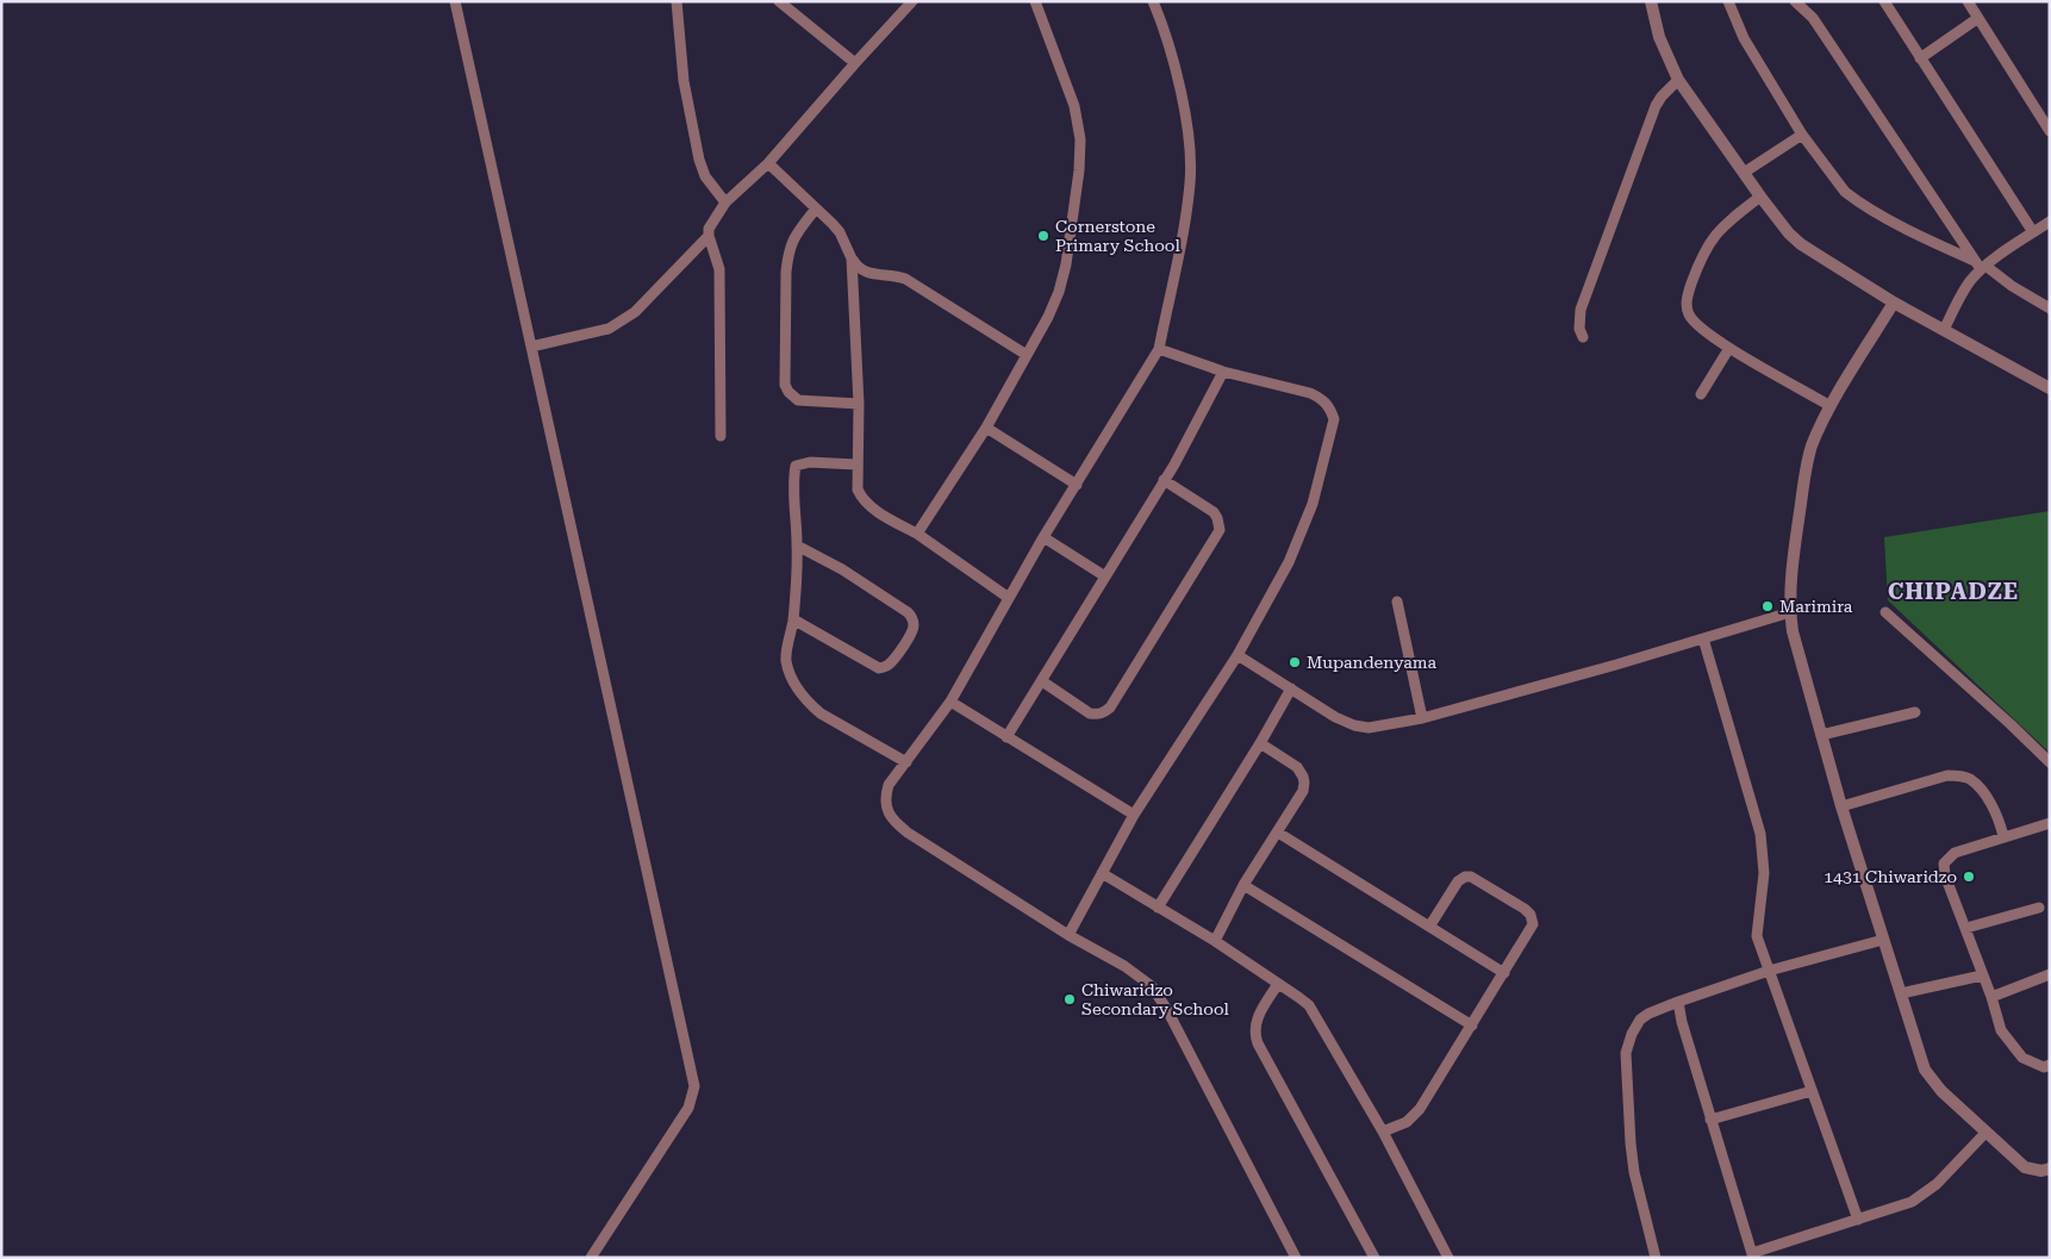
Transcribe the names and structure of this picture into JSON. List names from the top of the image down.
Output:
{
  "districts": ["CHIPADZE"],
  "places": [
    "Cornerstone Primary School",
    "Marimira",
    "Mupandenyama",
    "1431 Chiwaridzo",
    "Chiwaridzo Secondary School"
  ]
}
